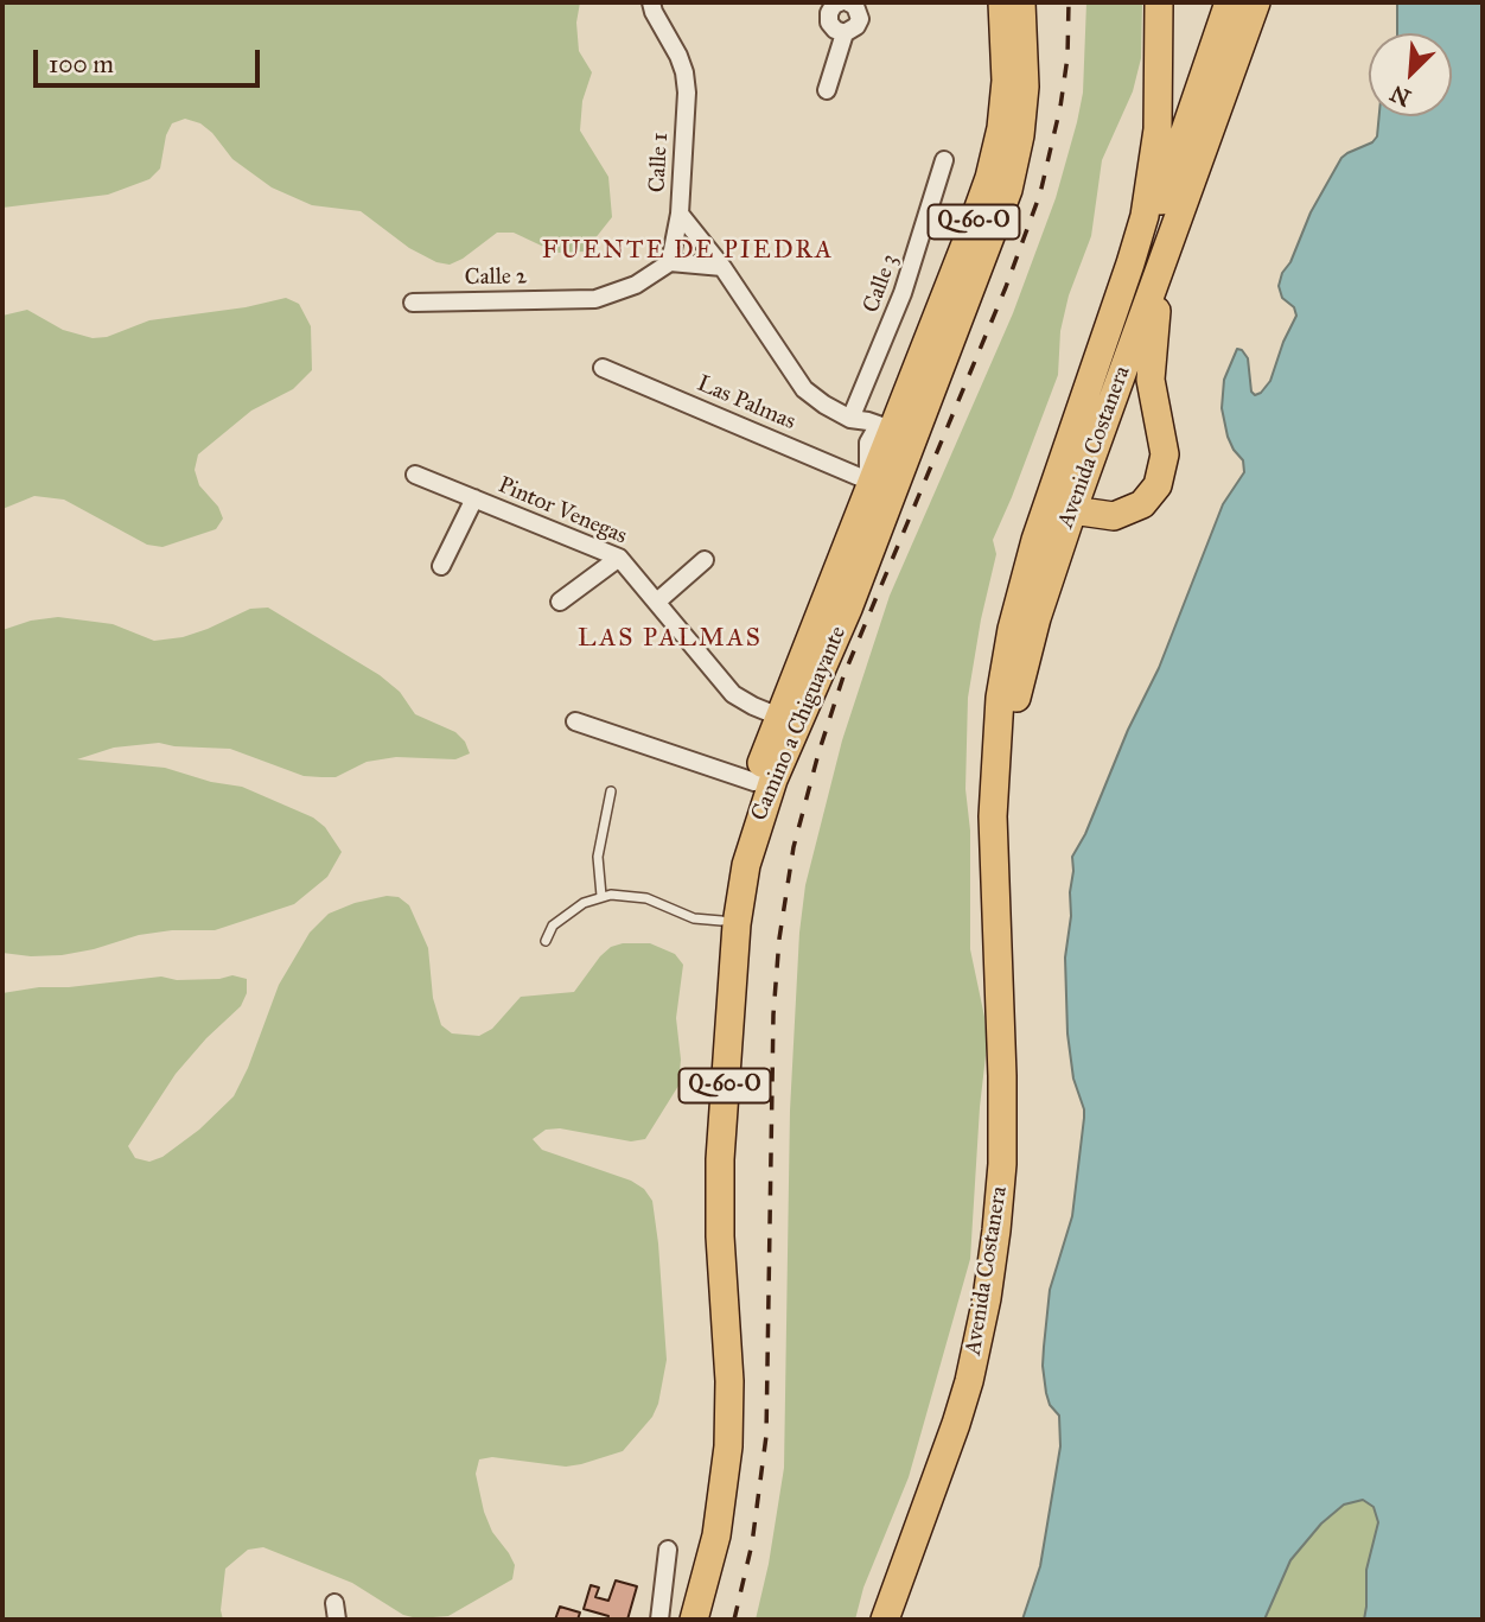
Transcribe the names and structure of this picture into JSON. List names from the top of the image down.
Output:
{
  "streets": {
    "main road": ["Q-60-O", "Avenida Costanera", "Camino a Chiguayante"],
    "street": [
      "Calle 1",
      "Calle 2",
      "Calle 3",
      "Las Palmas",
      "Pintor Venegas"
    ]
  },
  "crossings": [
    ["Calle 1", "Calle 3"],
    ["Calle 1", "Camino a Chiguayante"],
    ["Las Palmas", "Camino a Chiguayante"],
    ["Pintor Venegas", "Camino a Chiguayante"]
  ],
  "districts": ["FUENTE DE PIEDRA", "LAS PALMAS"],
  "scale_bar": "100 m",
  "north": "bottom left"
}
